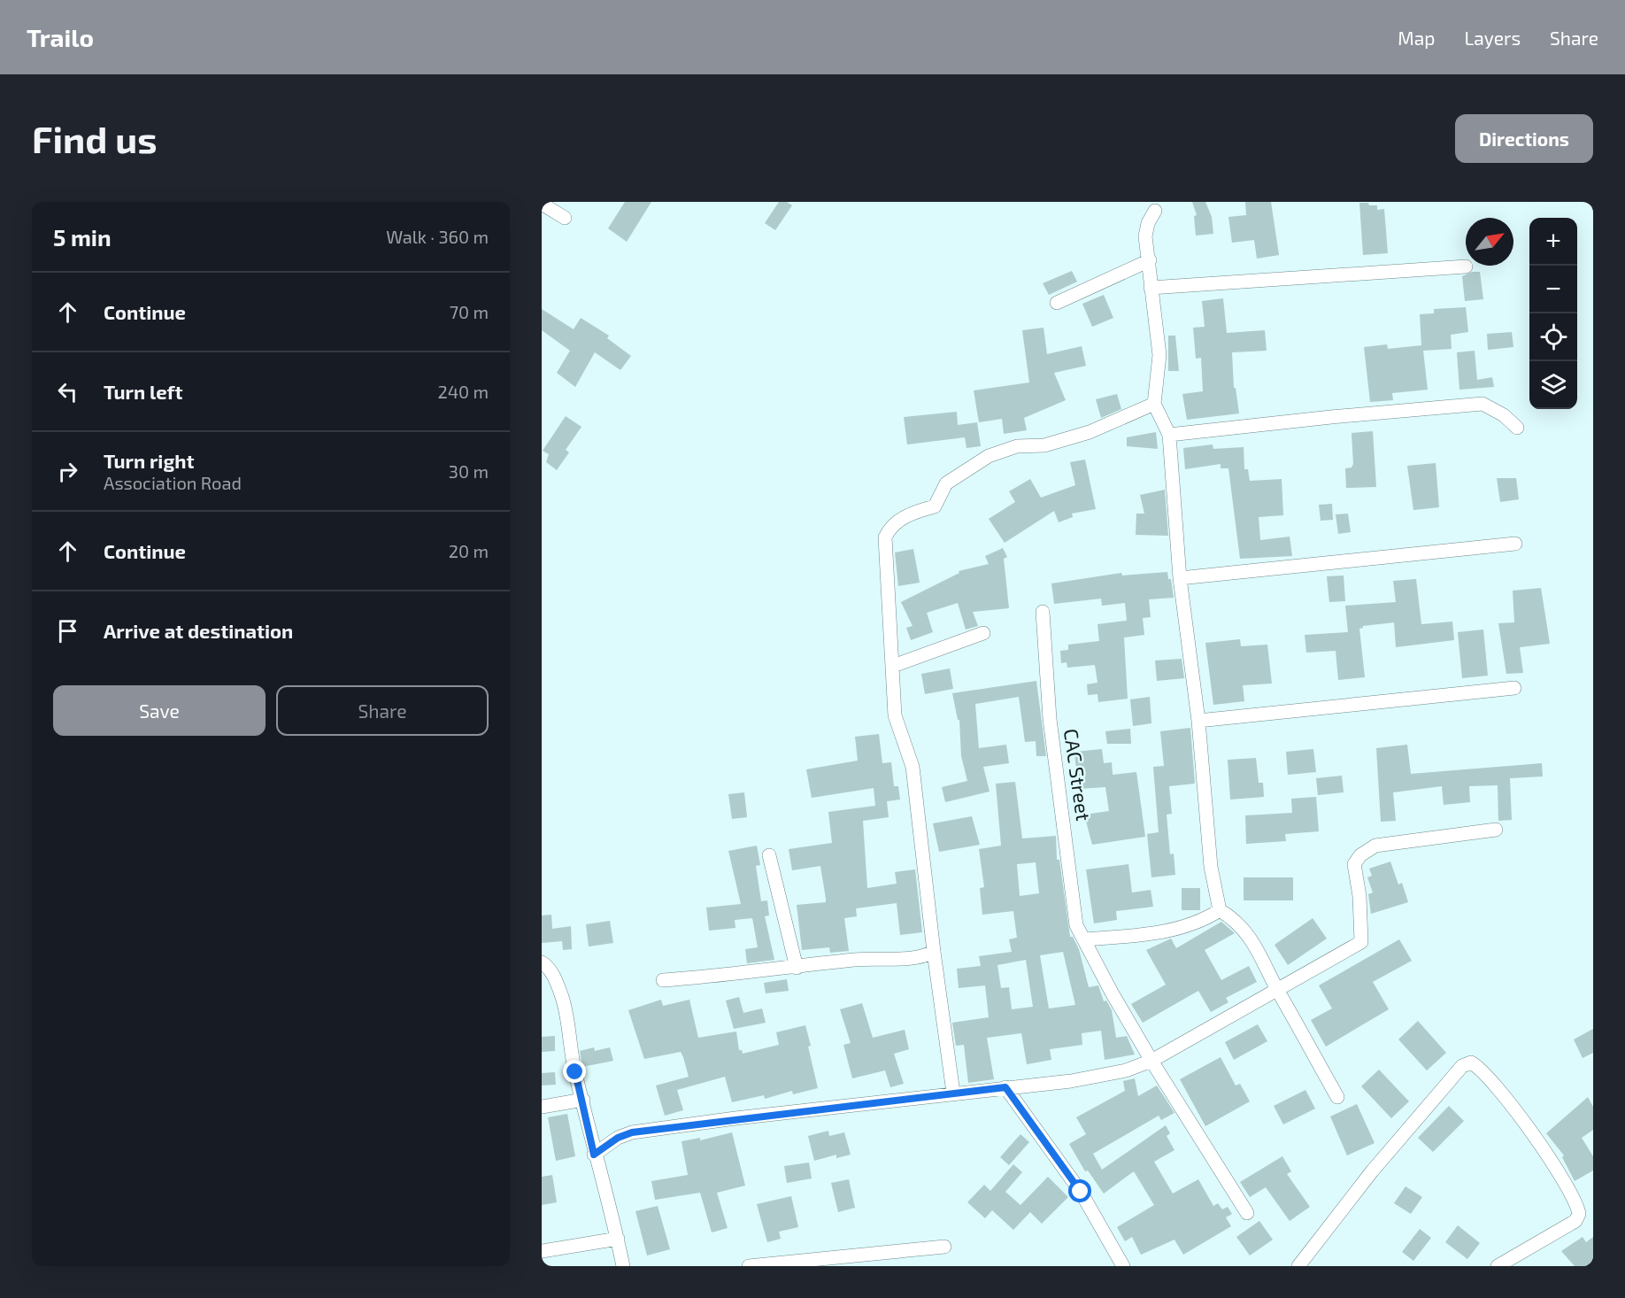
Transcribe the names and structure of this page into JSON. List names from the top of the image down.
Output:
{
  "streets": {
    "street": ["CAC Street"]
  },
  "north": "top right",
  "page": {
    "header": "Trailo",
    "nav": ["Map", "Layers", "Share"],
    "buttons": [
      "Directions",
      ["Save", "Share"]
    ],
    "title": "Find us",
    "heading": ["5 min", "Walk · 360 m"],
    "map_buttons": ["+", "−"],
    "list": [
      ["Continue", "70 m"],
      ["Turn left", "240 m"],
      ["Turn right", "Association Road", "30 m"],
      ["Continue", "20 m"],
      "Arrive at destination"
    ]
  }
}
